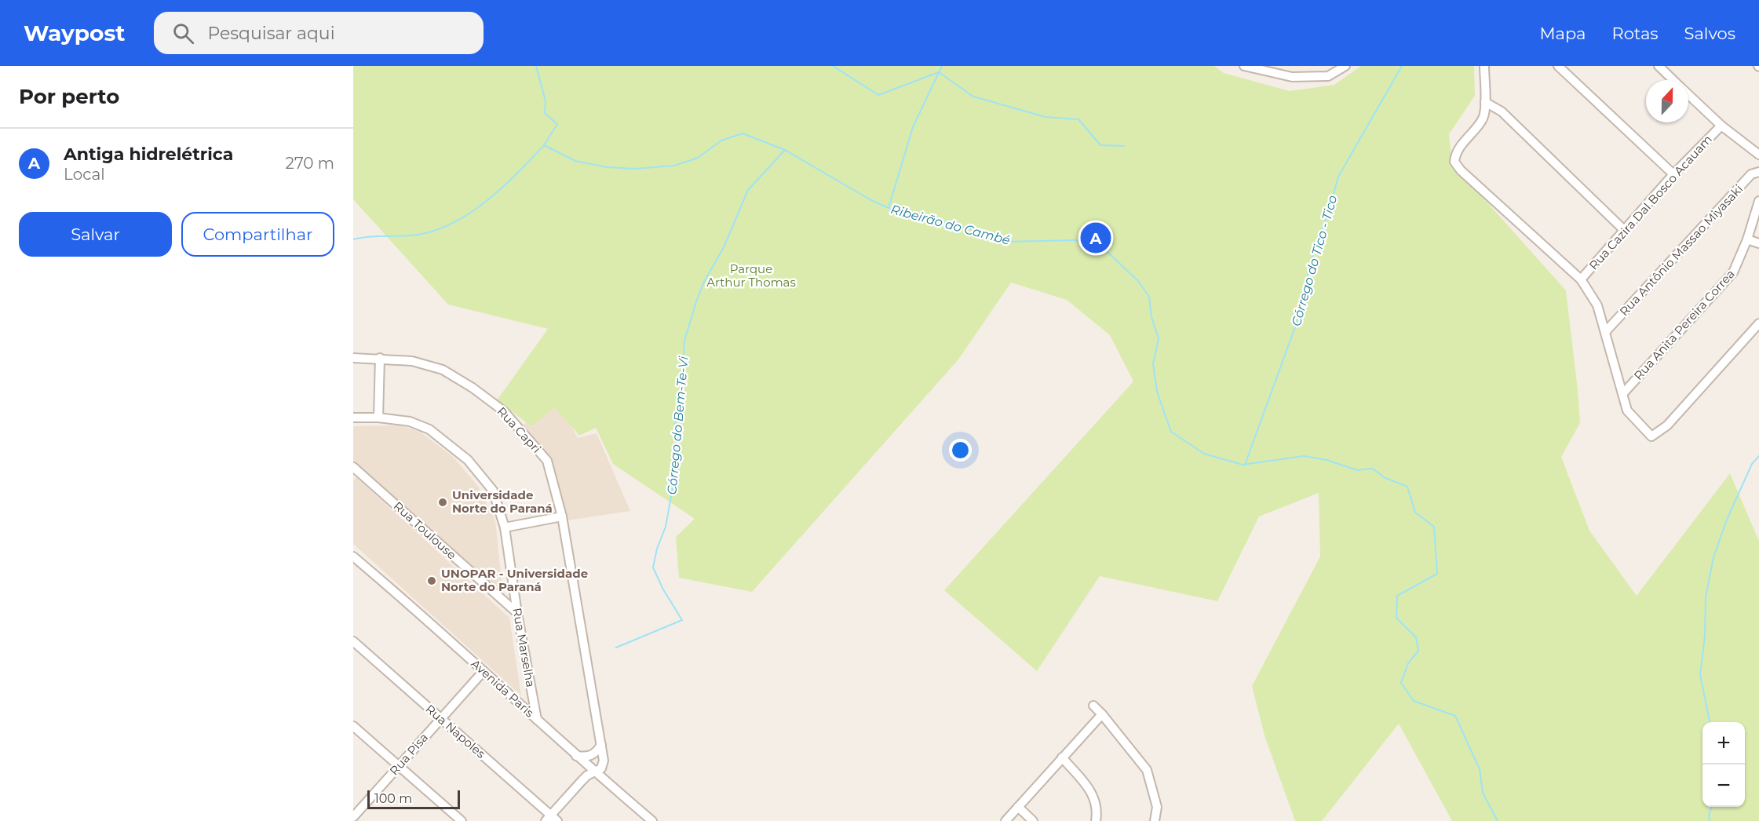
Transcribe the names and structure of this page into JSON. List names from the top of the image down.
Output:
{
  "streets": {
    "street": [
      "Rua Cazira Dal Bosco Acauam",
      "Rua Antônio Massao Miyasaki",
      "Rua Anita Pereira Correa",
      "Rua Capri",
      "Rua Toulouse",
      "Rua Marselha",
      "Avenida Paris",
      "Rua Napoles",
      "Rua Pisa"
    ]
  },
  "crossings": [
    ["Rua Capri", "Avenida Paris"],
    ["Rua Capri", "Rua Napoles"],
    ["Rua Toulouse", "Rua Marselha"],
    ["Rua Marselha", "Avenida Paris"],
    ["Avenida Paris", "Rua Pisa"],
    ["Rua Napoles", "Rua Pisa"]
  ],
  "water": ["Ribeirão do Cambé", "Córrego do Tico - Tico", "Córrego do Bem-Te-Vi"],
  "parks": ["Parque Arthur Thomas"],
  "places": ["Universidade Norte do Paraná", "UNOPAR - Universidade Norte do Paraná"],
  "scale_bar": "100 m",
  "north": "top",
  "page": {
    "header": "Waypost",
    "search": "Pesquisar aqui",
    "nav": ["Mapa", "Rotas", "Salvos"],
    "heading": "Por perto",
    "list": [
      {
        "mark": "A",
        "name": "Antiga hidrelétrica",
        "note": "Local",
        "value": "270 m"
      }
    ],
    "buttons": ["Salvar", "Compartilhar"],
    "pins": "A",
    "map_buttons": ["+", "−"],
    "scale": "100 m"
  }
}
